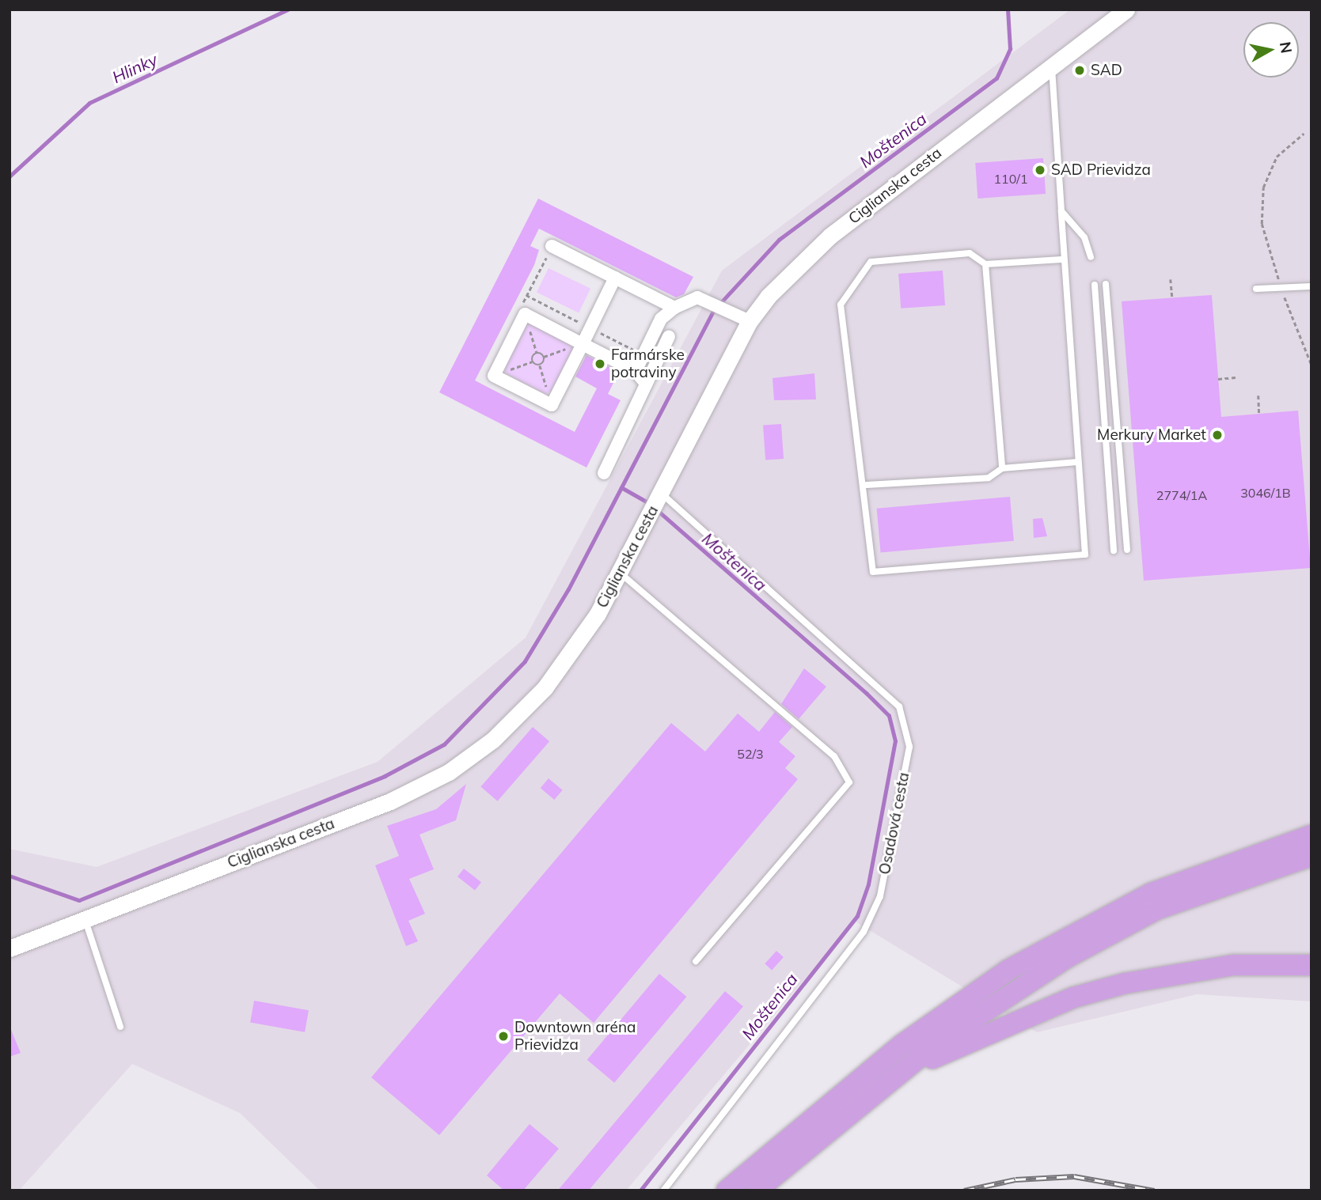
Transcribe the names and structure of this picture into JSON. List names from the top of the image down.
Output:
{
  "streets": {
    "street": ["Ciglianska cesta"],
    "lane": ["Osadová cesta"]
  },
  "crossings": [
    ["Ciglianska cesta", "Osadová cesta"]
  ],
  "water": ["Hlinky", "Moštenica"],
  "places": [
    "SAD",
    "SAD Prievidza",
    "Farmárske potraviny",
    "Merkury Market",
    "Downtown aréna Prievidza"
  ],
  "house_numbers": [
    "110/1",
    "3046/1B",
    "2774/1A",
    "52/3"
  ],
  "north": "right"
}
